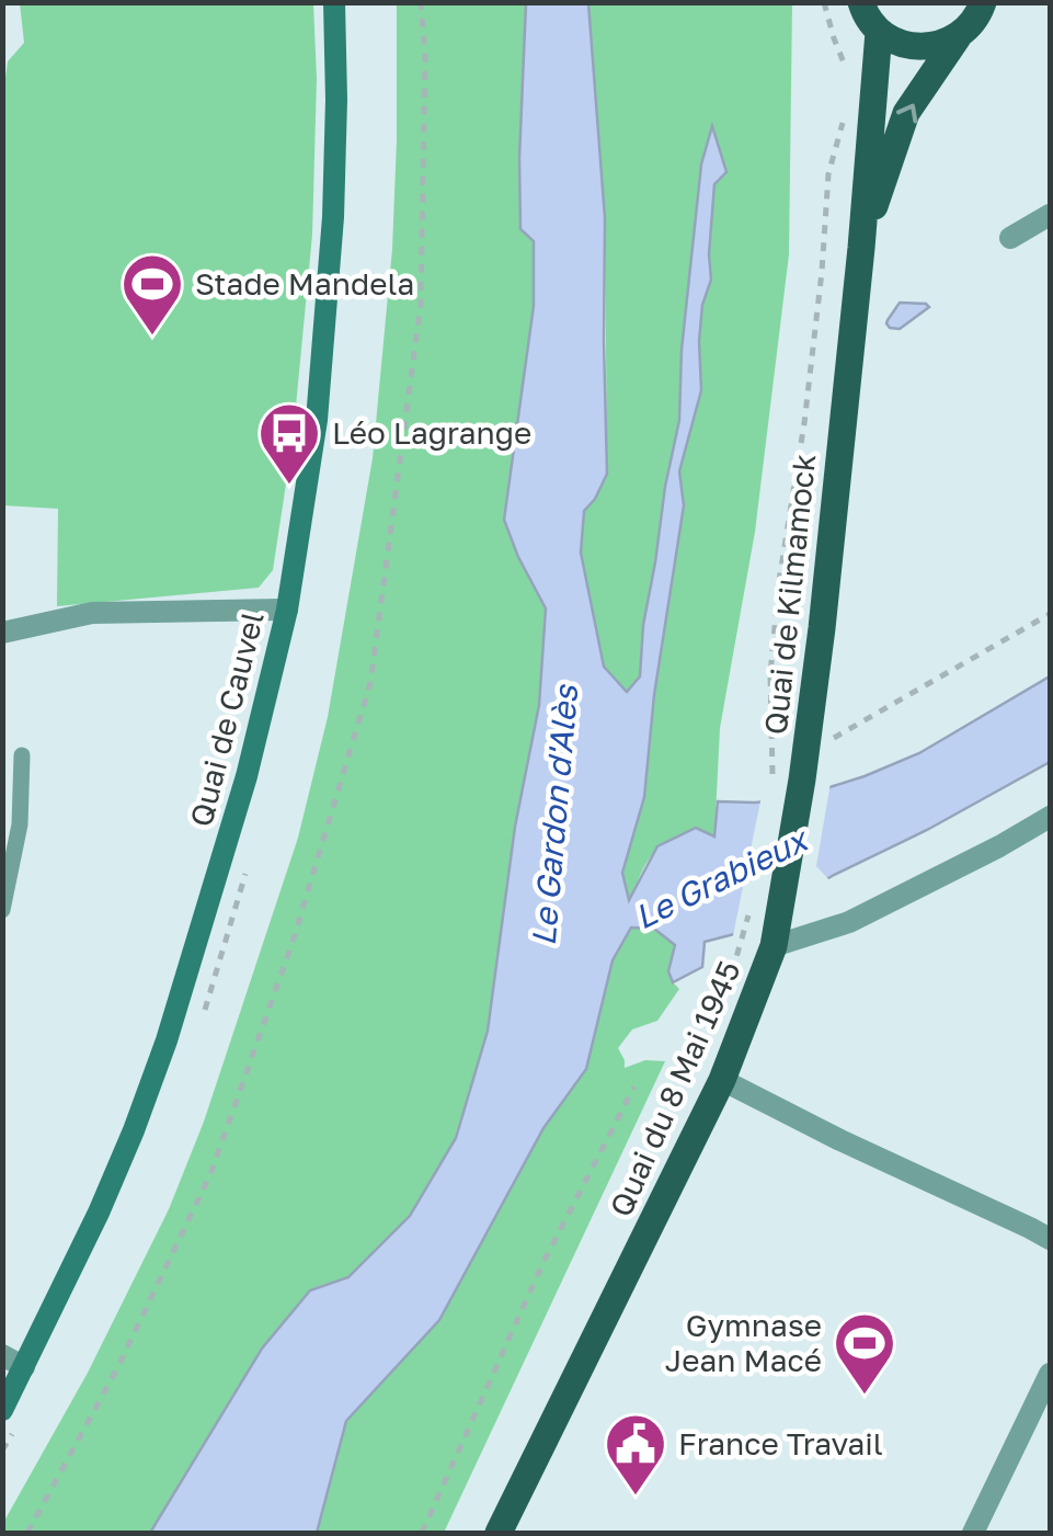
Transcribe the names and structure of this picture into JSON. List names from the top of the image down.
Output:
{
  "streets": {
    "main road": ["Quai de Kilmamock", "Quai du 8 Mai 1945"],
    "street": ["Quai de Cauvel"]
  },
  "crossings": [
    ["Quai de Kilmamock", "Quai du 8 Mai 1945"]
  ],
  "water": ["Le Gardon d'Alès", "Le Grabieux"],
  "places": {
    "sports": ["Stade Mandela", "Gymnase Jean Macé"],
    "bus stop": ["Léo Lagrange"],
    "public building": ["France Travail"]
  }
}
